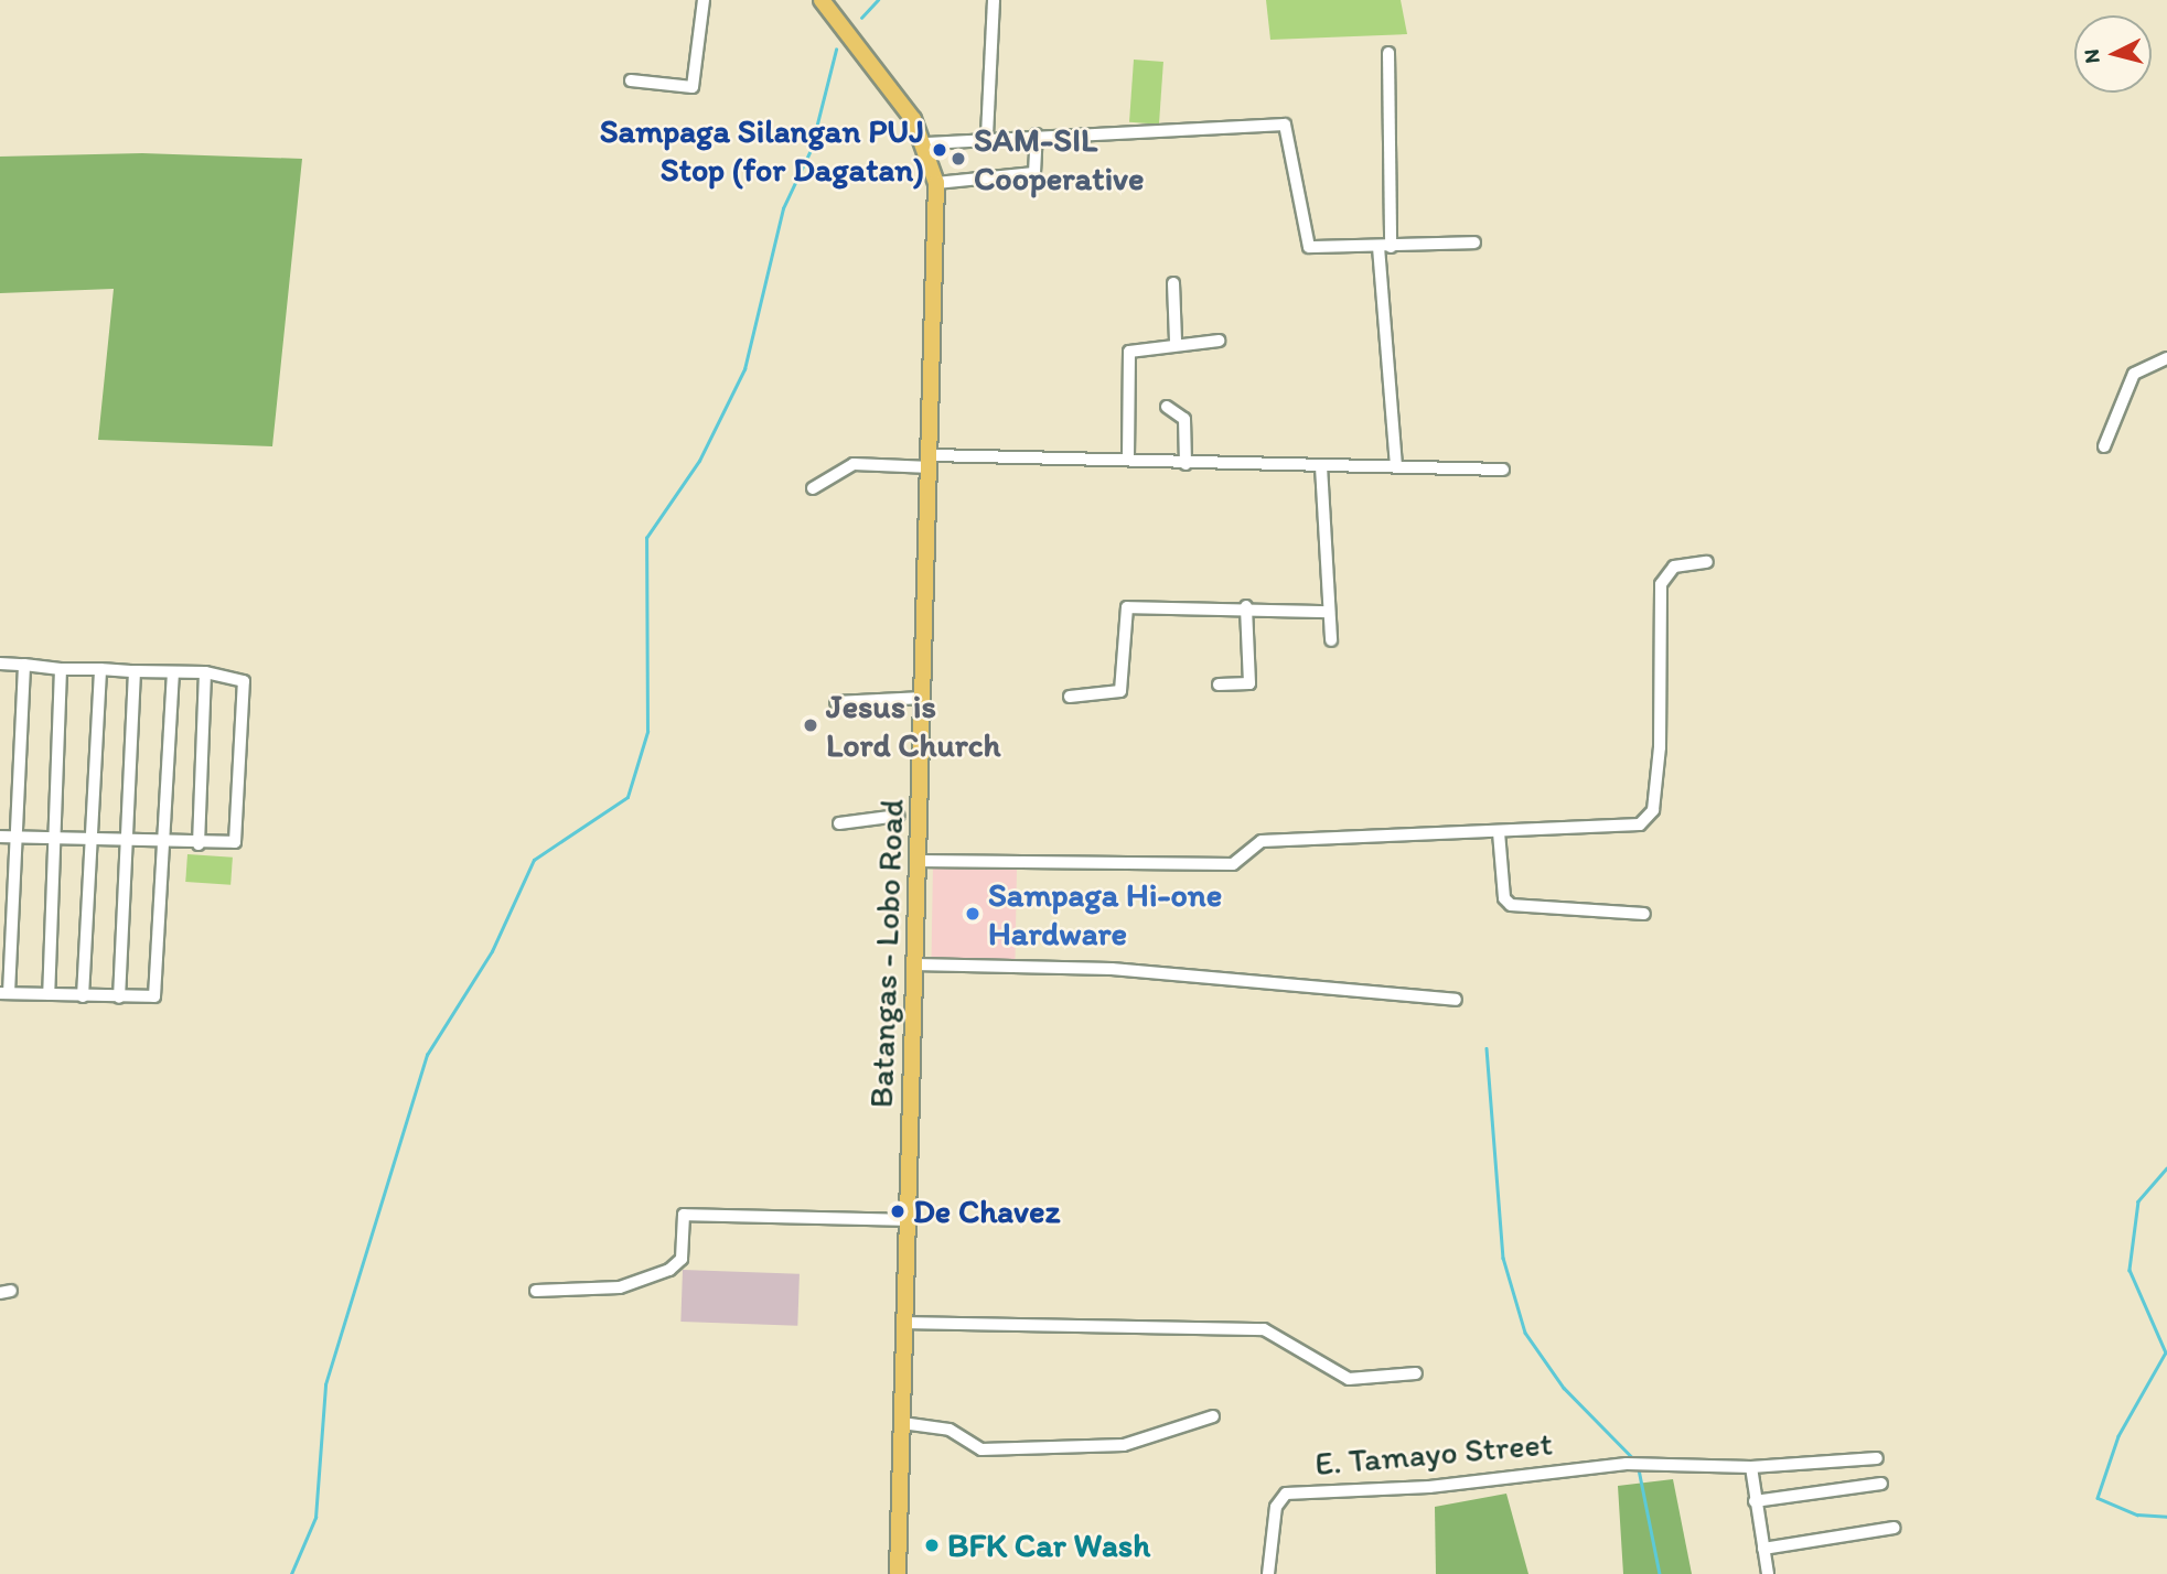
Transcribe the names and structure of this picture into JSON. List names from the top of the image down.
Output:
{
  "streets": {
    "main road": ["Batangas - Lobo Road"],
    "street": ["E. Tamayo Street"]
  },
  "places": [
    "Sampaga Silangan PUJ Stop (for Dagatan)",
    "SAM-SIL Cooperative",
    "Jesus is Lord Church",
    "Sampaga Hi-one Hardware",
    "De Chavez",
    "BFK Car Wash"
  ],
  "north": "left"
}
